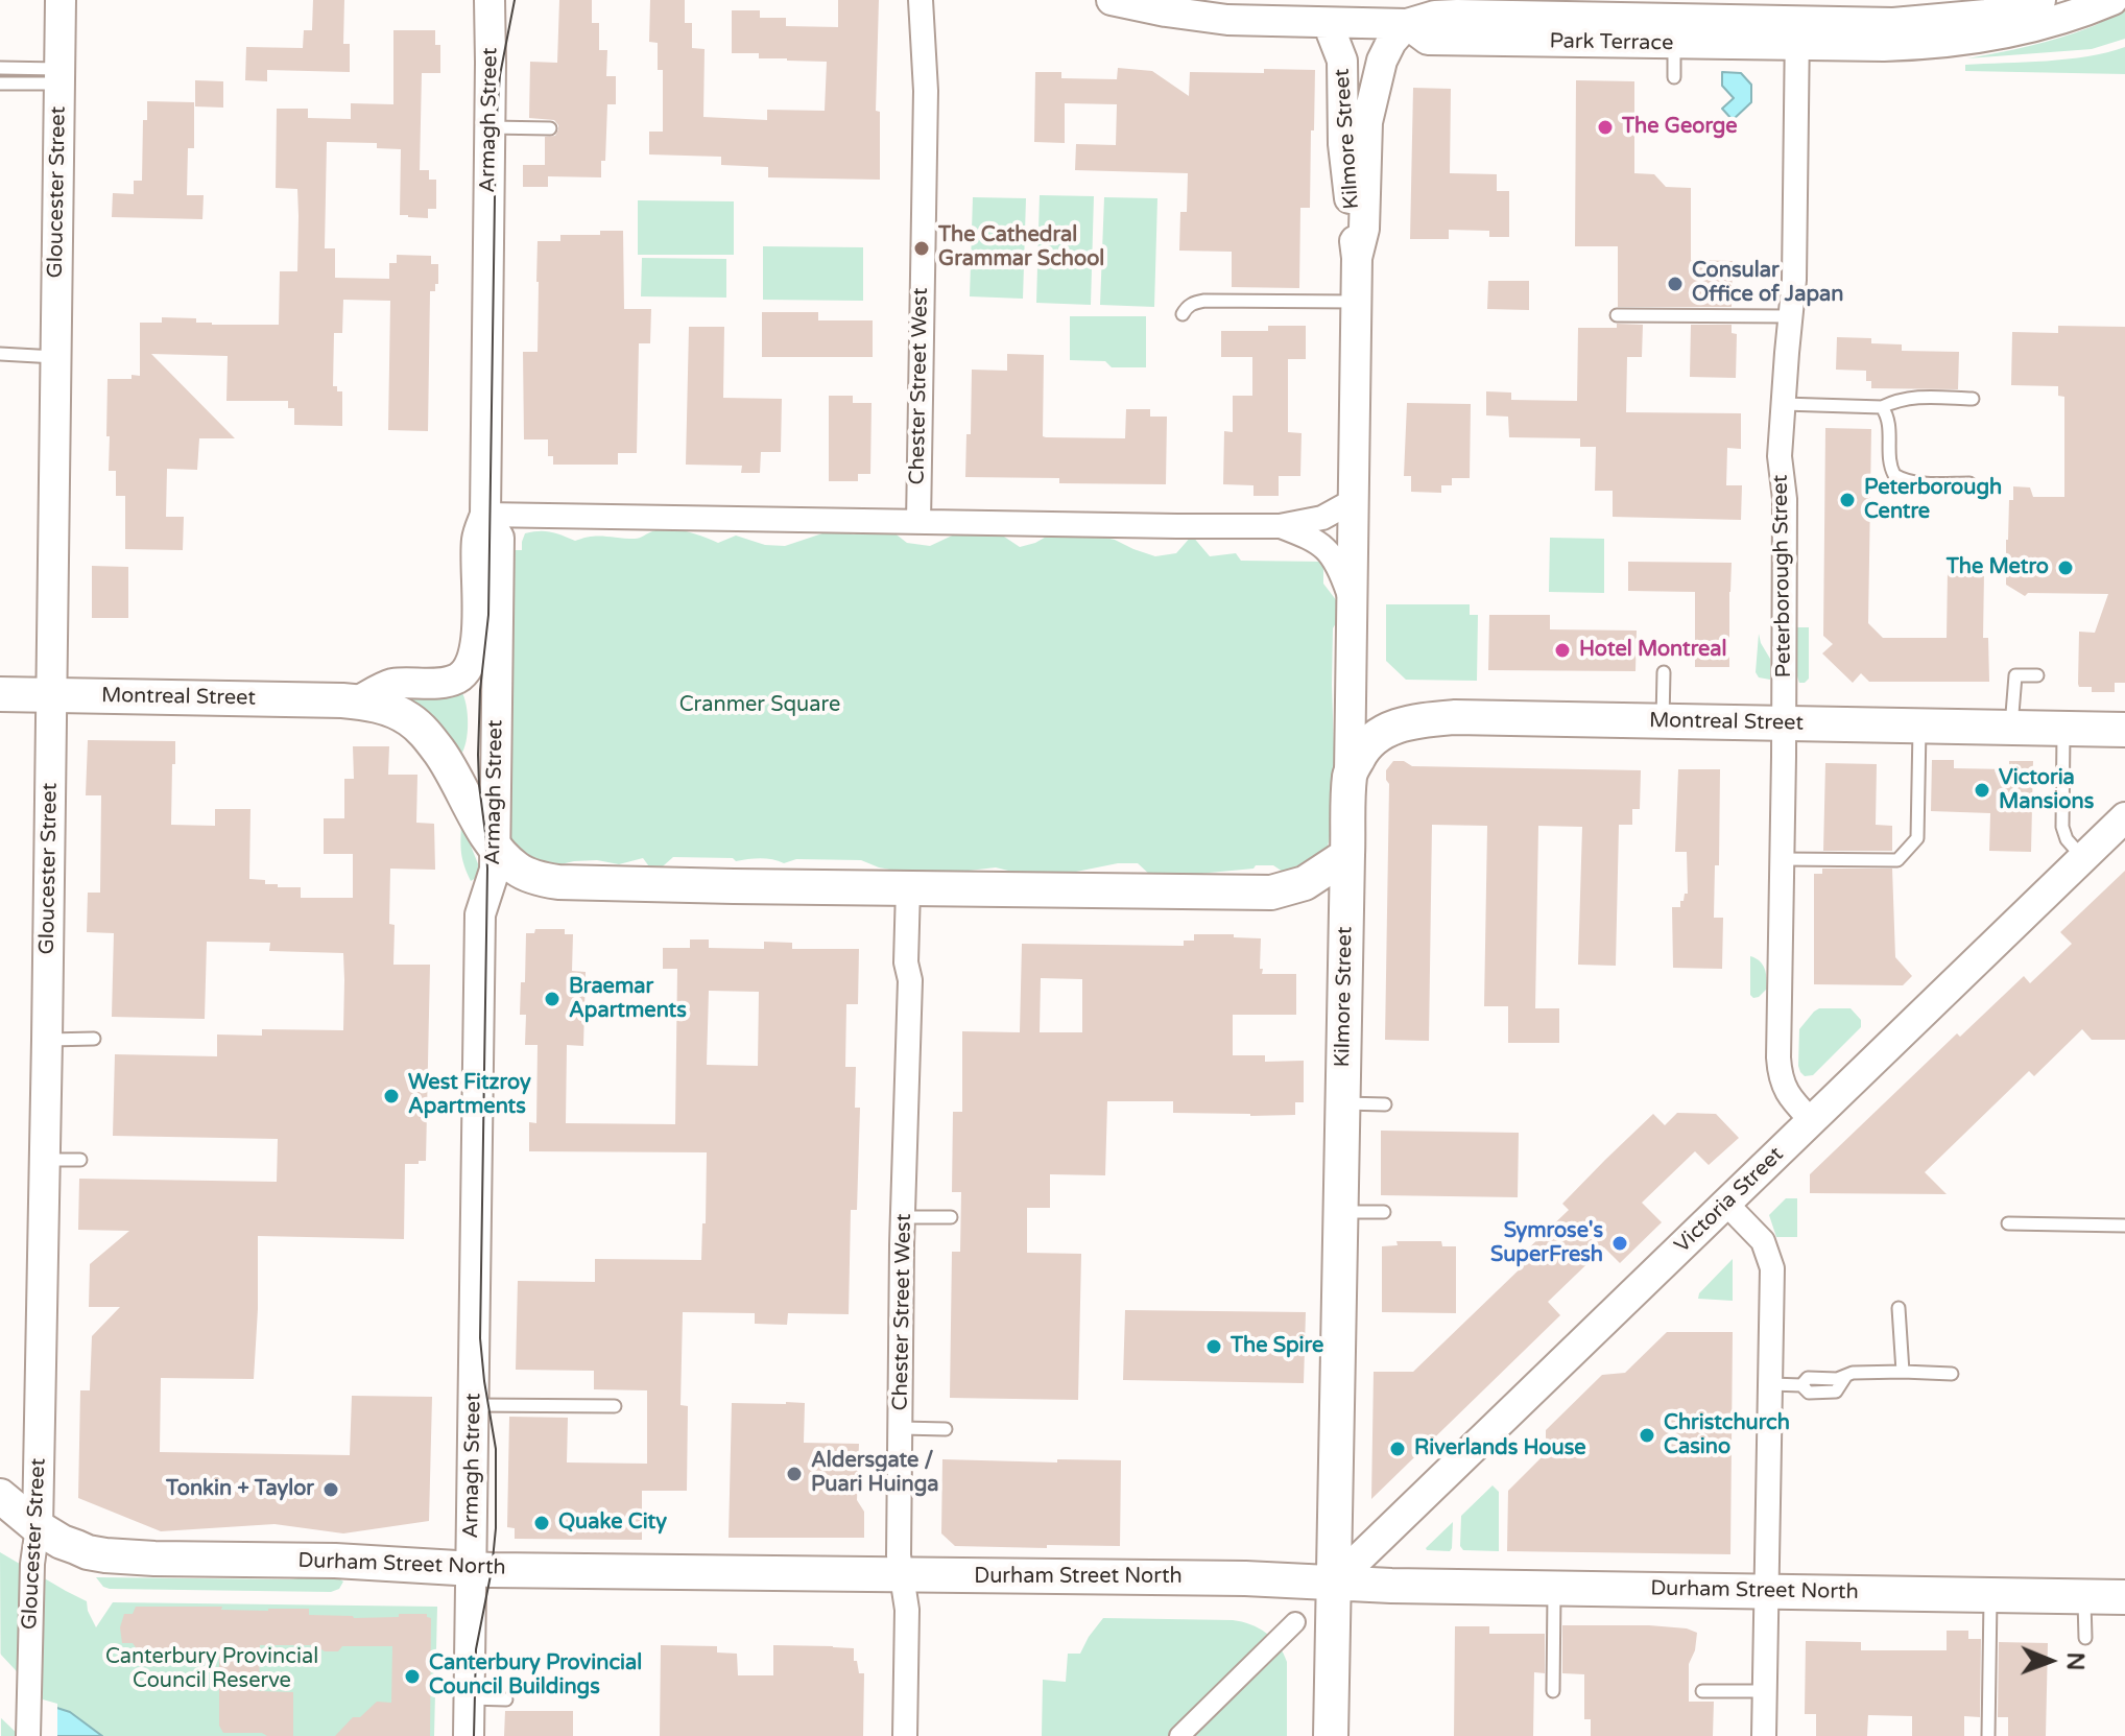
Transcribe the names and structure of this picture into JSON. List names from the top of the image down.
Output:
{
  "streets": {
    "main road": ["Kilmore Street", "Montreal Street", "Durham Street North"],
    "street": [
      "Park Terrace",
      "Armagh Street",
      "Gloucester Street",
      "Chester Street West",
      "Peterborough Street",
      "Victoria Street"
    ]
  },
  "crossings": [
    ["Park Terrace", "Kilmore Street"],
    ["Park Terrace", "Peterborough Street"],
    ["Armagh Street", "Montreal Street"],
    ["Armagh Street", "Durham Street North"],
    ["Kilmore Street", "Montreal Street"],
    ["Kilmore Street", "Victoria Street"],
    ["Kilmore Street", "Durham Street North"],
    ["Gloucester Street", "Montreal Street"],
    ["Gloucester Street", "Durham Street North"],
    ["Chester Street West", "Durham Street North"],
    ["Peterborough Street", "Montreal Street"],
    ["Peterborough Street", "Victoria Street"],
    ["Victoria Street", "Durham Street North"]
  ],
  "parks": ["Cranmer Square", "Canterbury Provincial Council Reserve"],
  "places": [
    "The George",
    "The Cathedral Grammar School",
    "Consular Office of Japan",
    "Peterborough Centre",
    "The Metro",
    "Hotel Montreal",
    "Victoria Mansions",
    "Braemar Apartments",
    "West Fitzroy Apartments",
    "Symrose's SuperFresh",
    "The Spire",
    "Christchurch Casino",
    "Riverlands House",
    "Aldersgate / Puari Huinga",
    "Tonkin + Taylor",
    "Quake City",
    "Canterbury Provincial Council Buildings"
  ],
  "north": "right"
}
